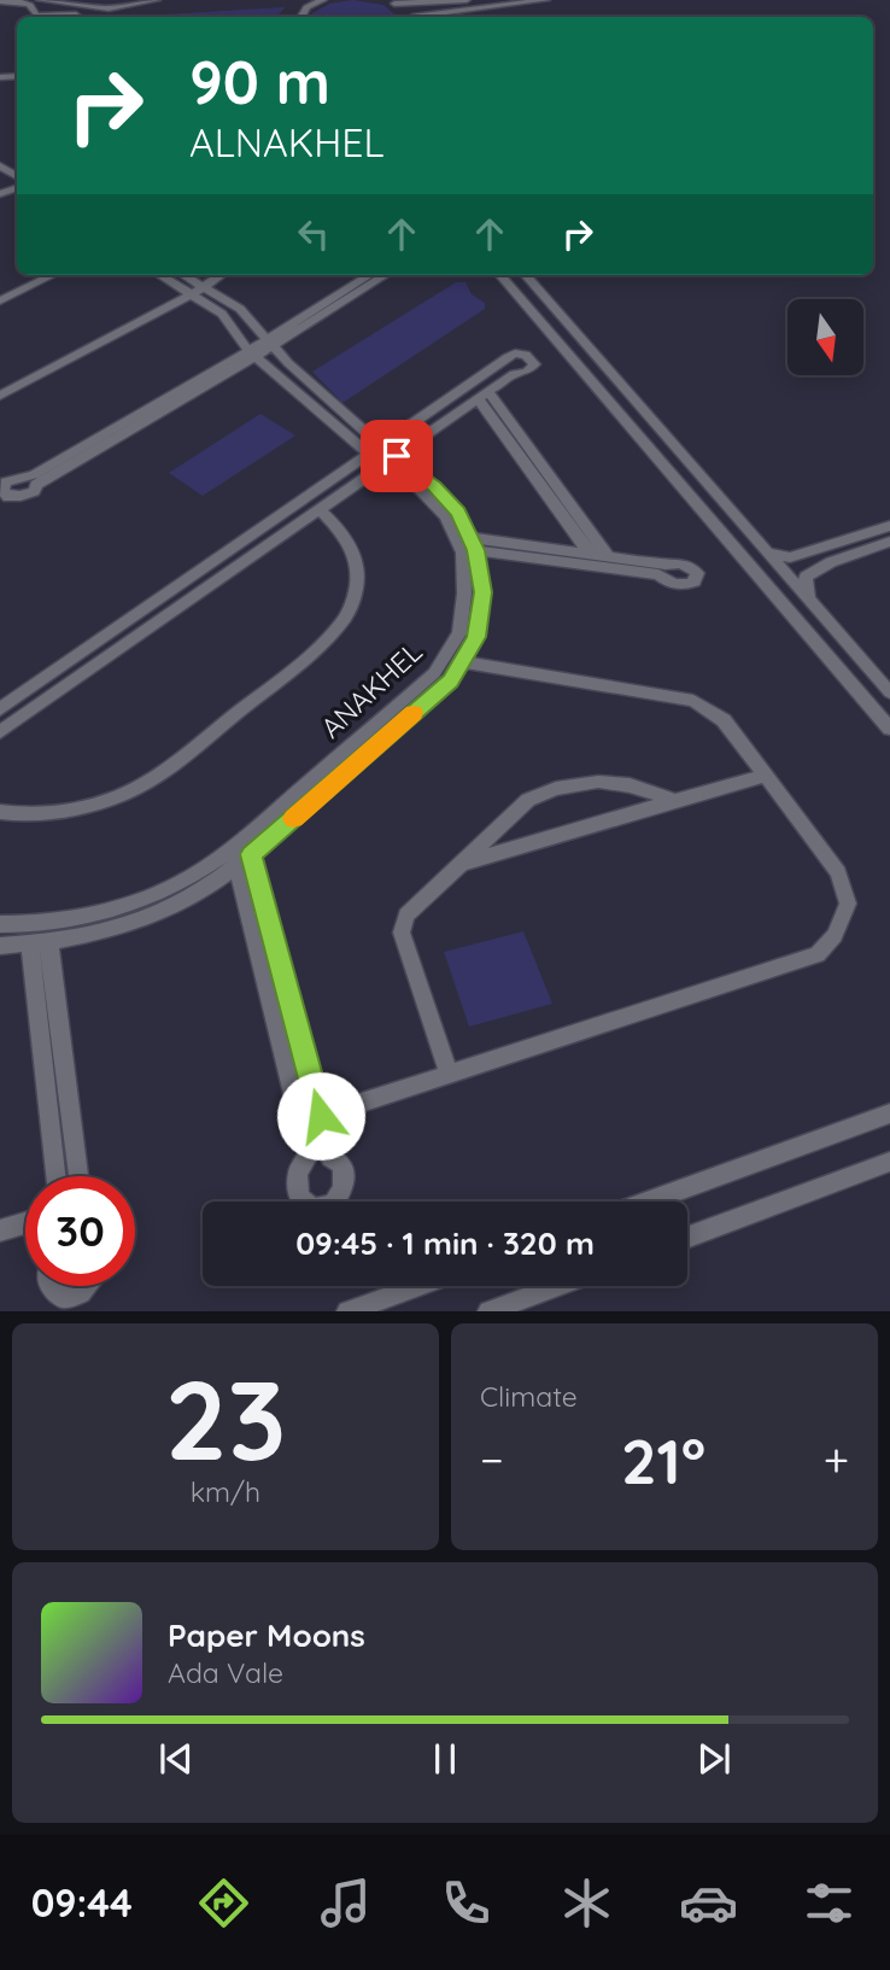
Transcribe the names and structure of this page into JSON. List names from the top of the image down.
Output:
{
  "streets": {
    "street": ["ANAKHEL"]
  },
  "north": "bottom",
  "page": {
    "turn": ["90 m", "ALNAKHEL"],
    "limit": "30",
    "trip": "09:45 · 1 min · 320 m",
    "tile": [
      ["23", "km/h"],
      "Climate"
    ],
    "heat": ["−", "21°", "+"],
    "song": ["Paper Moons", "Ada Vale"],
    "tabs": "09:44"
  }
}
